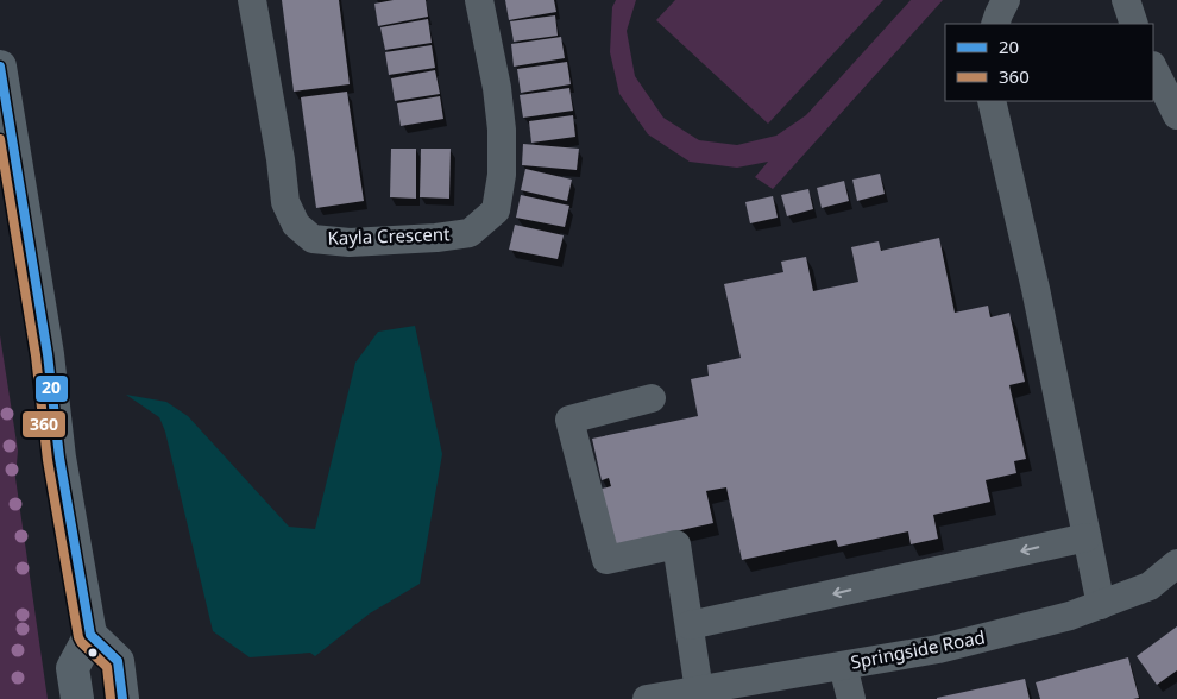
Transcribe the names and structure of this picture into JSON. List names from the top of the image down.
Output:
{
  "streets": {
    "street": ["Kayla Crescent", "Springside Road"]
  },
  "lines": ["transit line 20", "transit line 360"],
  "legend": ["20", "360"]
}
